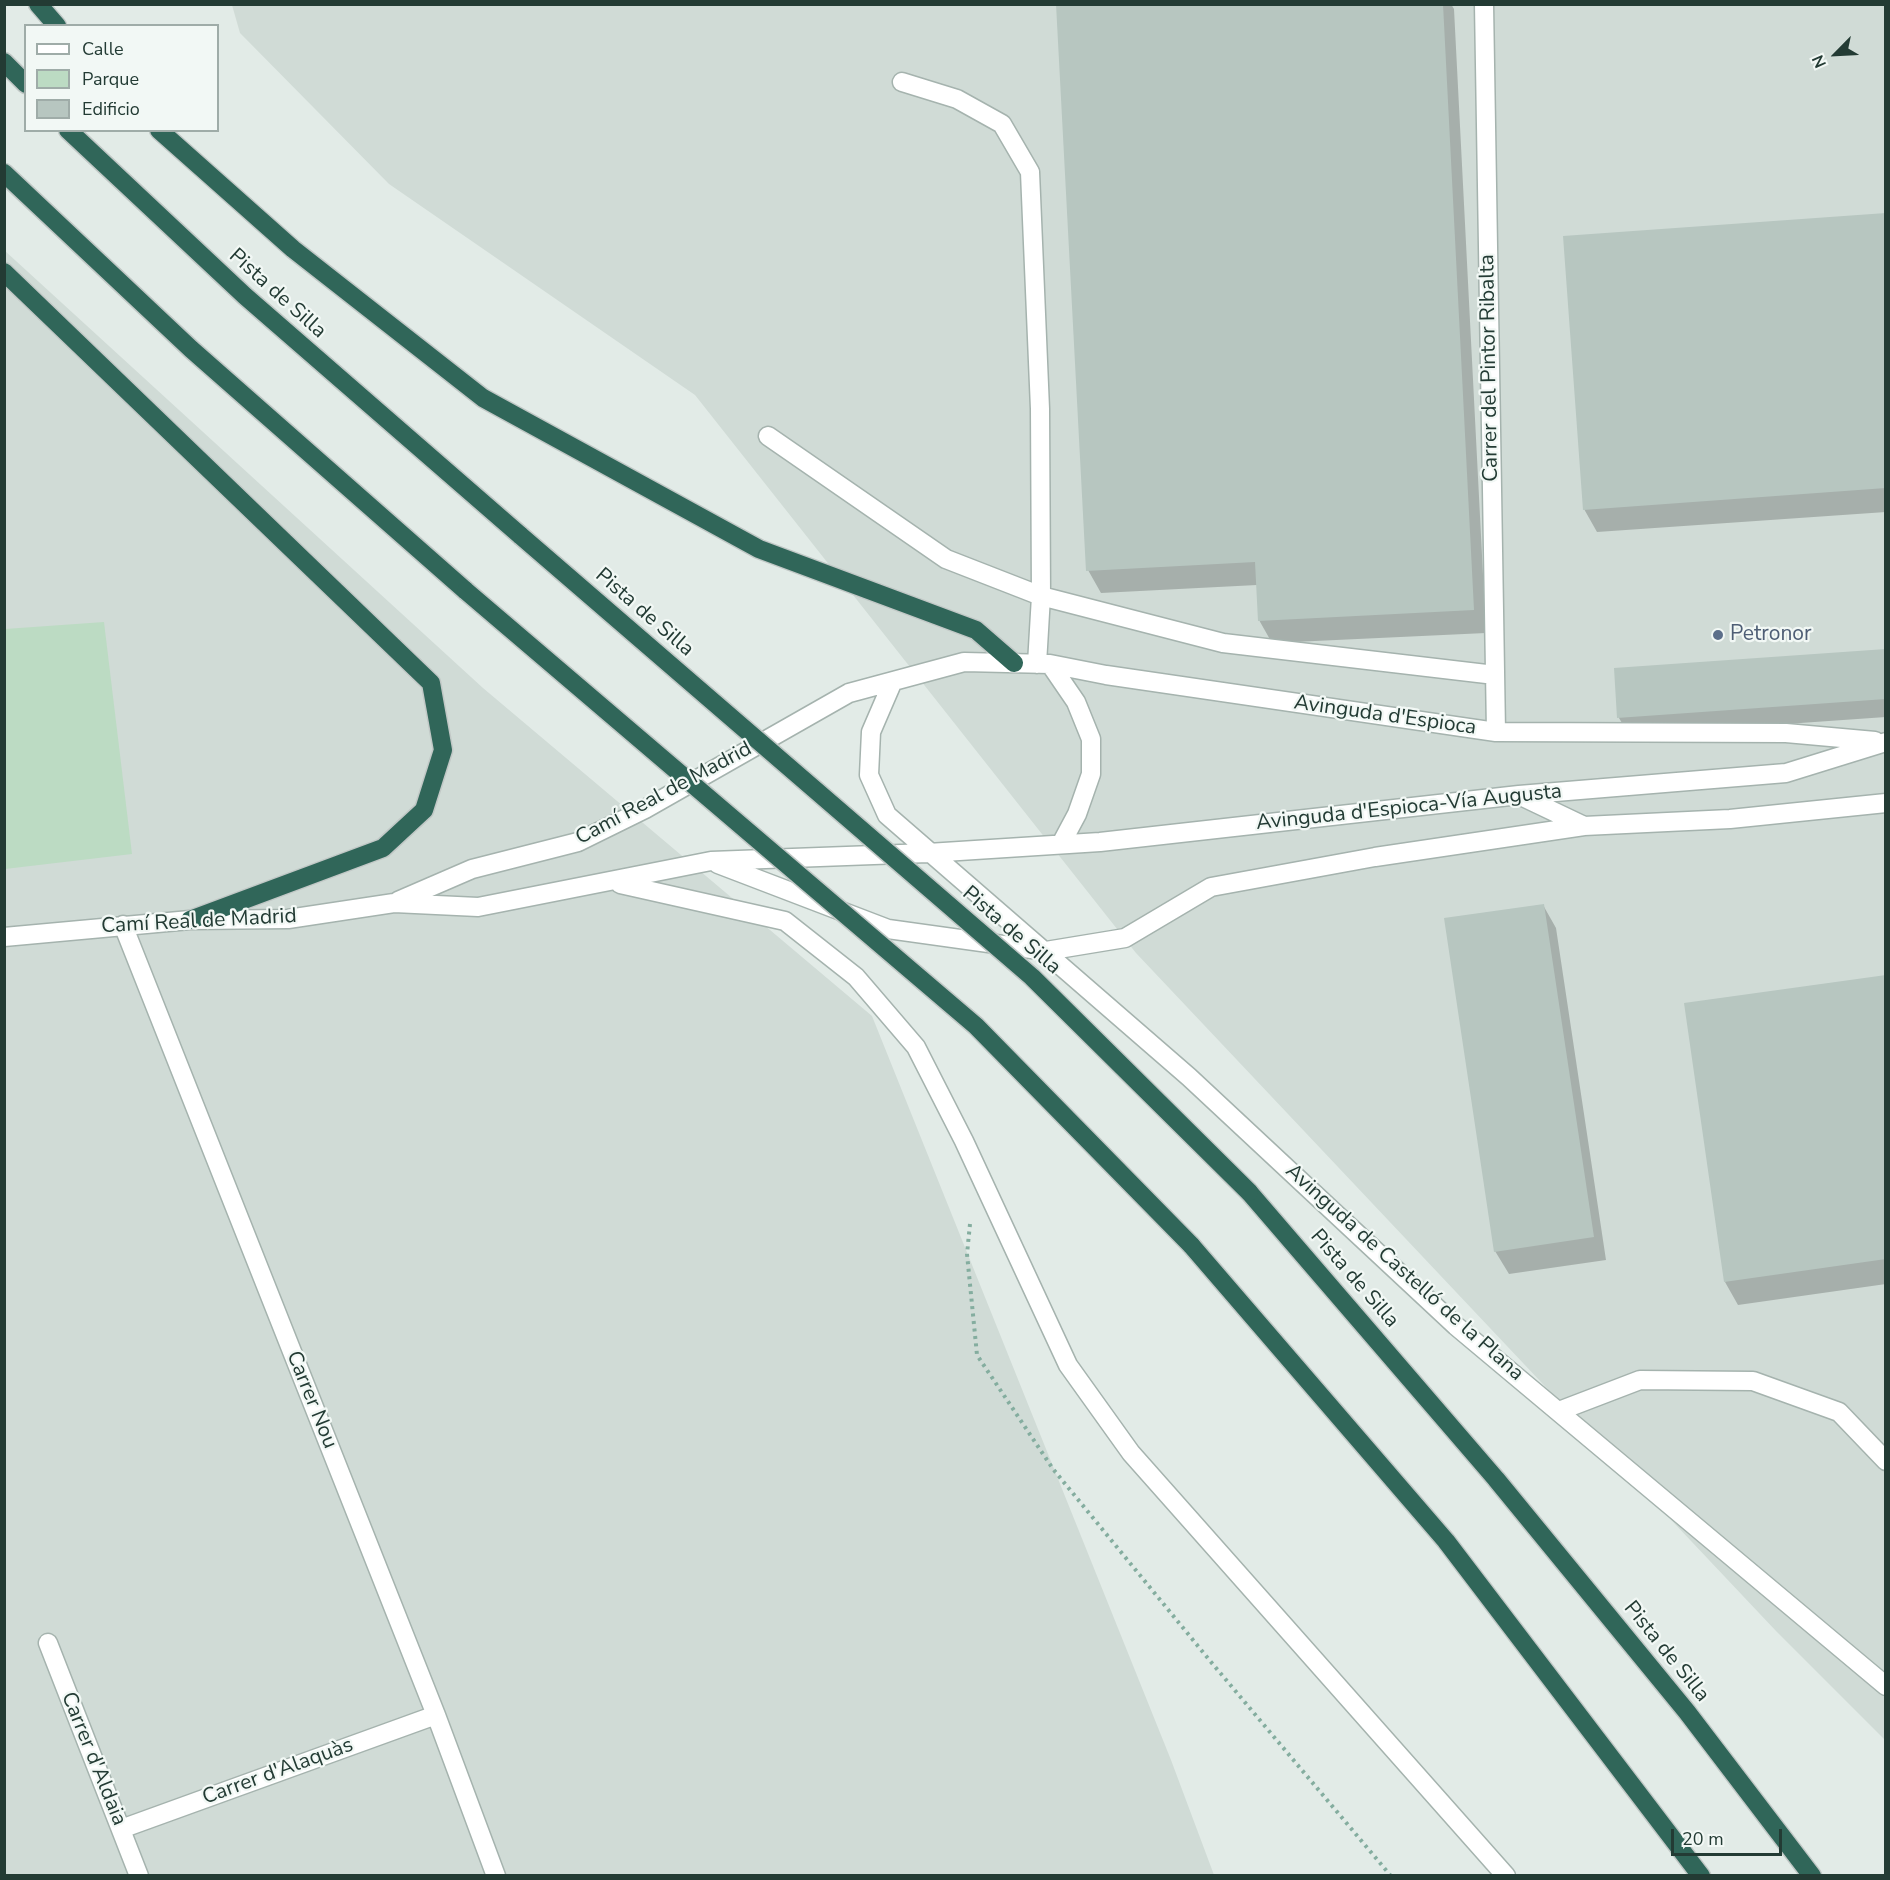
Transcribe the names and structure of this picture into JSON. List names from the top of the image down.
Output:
{
  "streets": {
    "highway": ["Pista de Silla"],
    "street": [
      "Carrer del Pintor Ribalta",
      "Avinguda d'Espioca",
      "Camí Real de Madrid",
      "Avinguda d'Espioca-Vía Augusta",
      "Avinguda de Castelló de la Plana",
      "Carrer Nou",
      "Carrer d'Aldaia",
      "Carrer d'Alaquàs"
    ]
  },
  "crossings": [
    ["Carrer del Pintor Ribalta", "Avinguda d'Espioca"],
    ["Avinguda d'Espioca", "Camí Real de Madrid"],
    ["Avinguda d'Espioca", "Avinguda d'Espioca-Vía Augusta"],
    ["Avinguda d'Espioca", "Avinguda de Castelló de la Plana"],
    ["Camí Real de Madrid", "Avinguda d'Espioca-Vía Augusta"],
    ["Camí Real de Madrid", "Avinguda de Castelló de la Plana"],
    ["Camí Real de Madrid", "Carrer Nou"],
    ["Avinguda d'Espioca-Vía Augusta", "Avinguda de Castelló de la Plana"],
    ["Carrer Nou", "Carrer d'Alaquàs"],
    ["Carrer d'Aldaia", "Carrer d'Alaquàs"]
  ],
  "places": ["Petronor"],
  "legend": ["Calle", "Parque", "Edificio"],
  "scale_bar": "20 m",
  "north": "bottom left"
}
